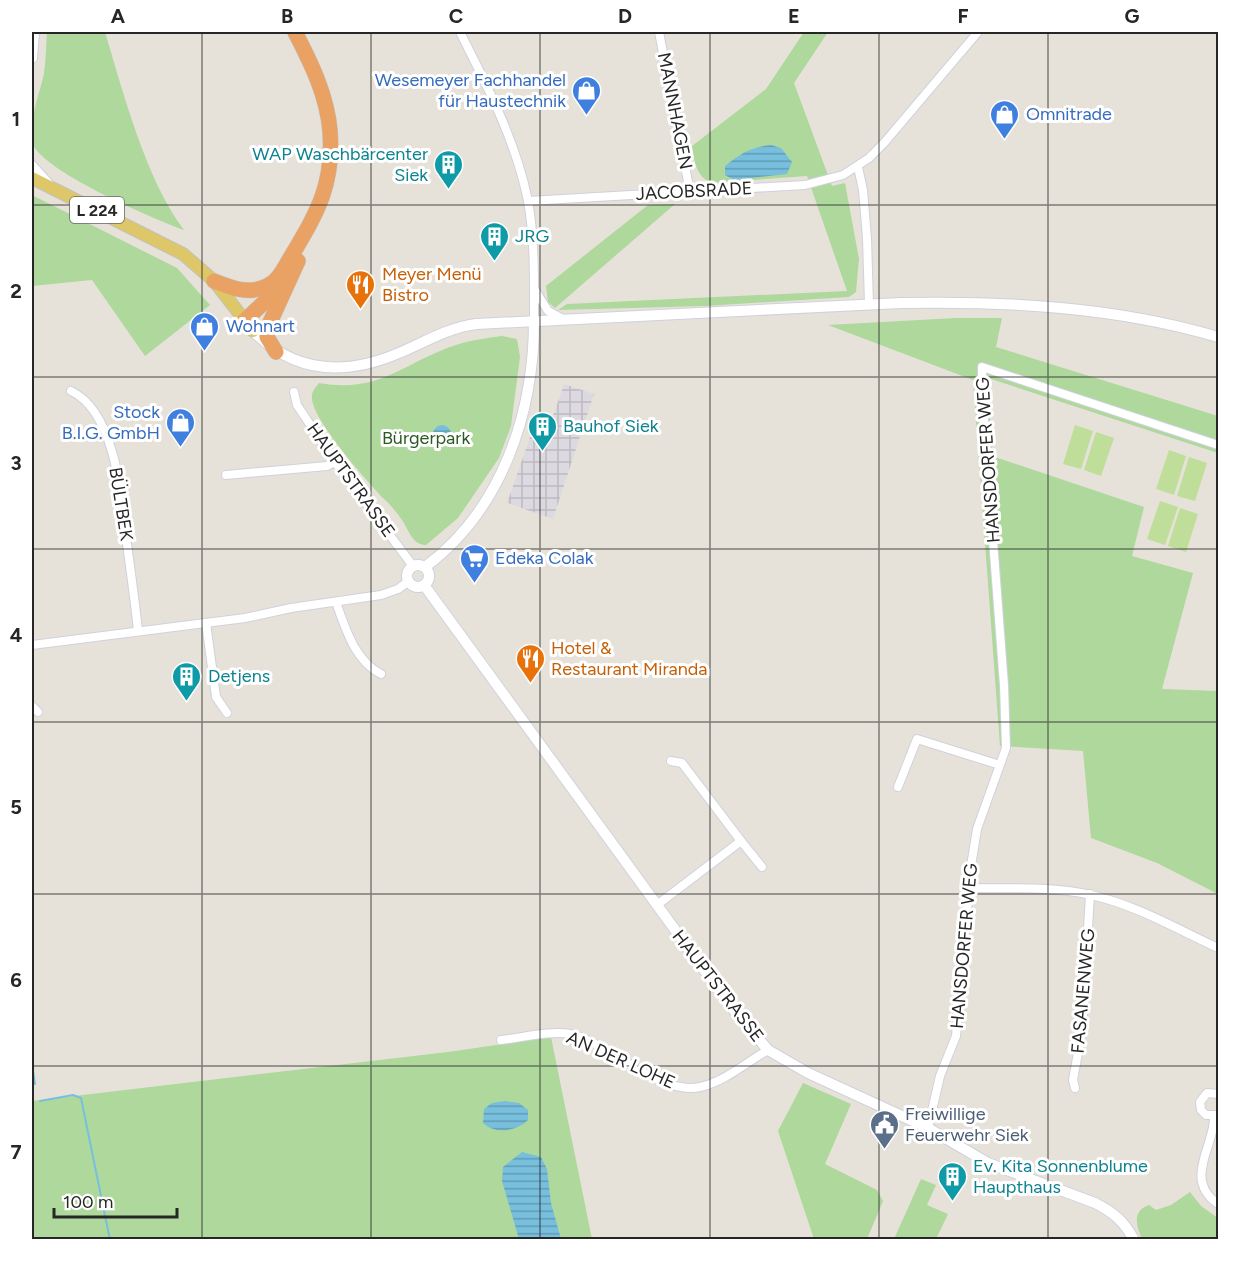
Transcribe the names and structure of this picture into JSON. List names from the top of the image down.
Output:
{
  "streets": {
    "main road": ["L 224"],
    "street": [
      "MANNHAGEN",
      "JACOBSRADE",
      "HANSDORFER WEG",
      "HAUPTSTRASSE",
      "BÜLTBEK",
      "FASANENWEG",
      "AN DER LOHE"
    ]
  },
  "crossings": [
    ["MANNHAGEN", "JACOBSRADE"],
    ["HANSDORFER WEG", "HAUPTSTRASSE"],
    ["HAUPTSTRASSE", "AN DER LOHE"]
  ],
  "parks": ["Bürgerpark"],
  "places": {
    "shop": [
      "Wesemeyer Fachhandel für Haustechnik",
      "Omnitrade",
      "Wohnart",
      "Stock B.I.G. GmbH"
    ],
    "building": [
      "WAP Waschbärcenter Siek",
      "JRG",
      "Bauhof Siek",
      "Detjens",
      "Ev. Kita Sonnenblume Haupthaus"
    ],
    "restaurant": ["Meyer Menü Bistro", "Hotel & Restaurant Miranda"],
    "supermarket": ["Edeka Colak"],
    "public building": ["Freiwillige Feuerwehr Siek"]
  },
  "scale_bar": "100 m",
  "grid": {
    "columns": [
      "A",
      "B",
      "C",
      "D",
      "E",
      "F",
      "G"
    ],
    "rows": [
      "1",
      "2",
      "3",
      "4",
      "5",
      "6",
      "7"
    ]
  }
}
